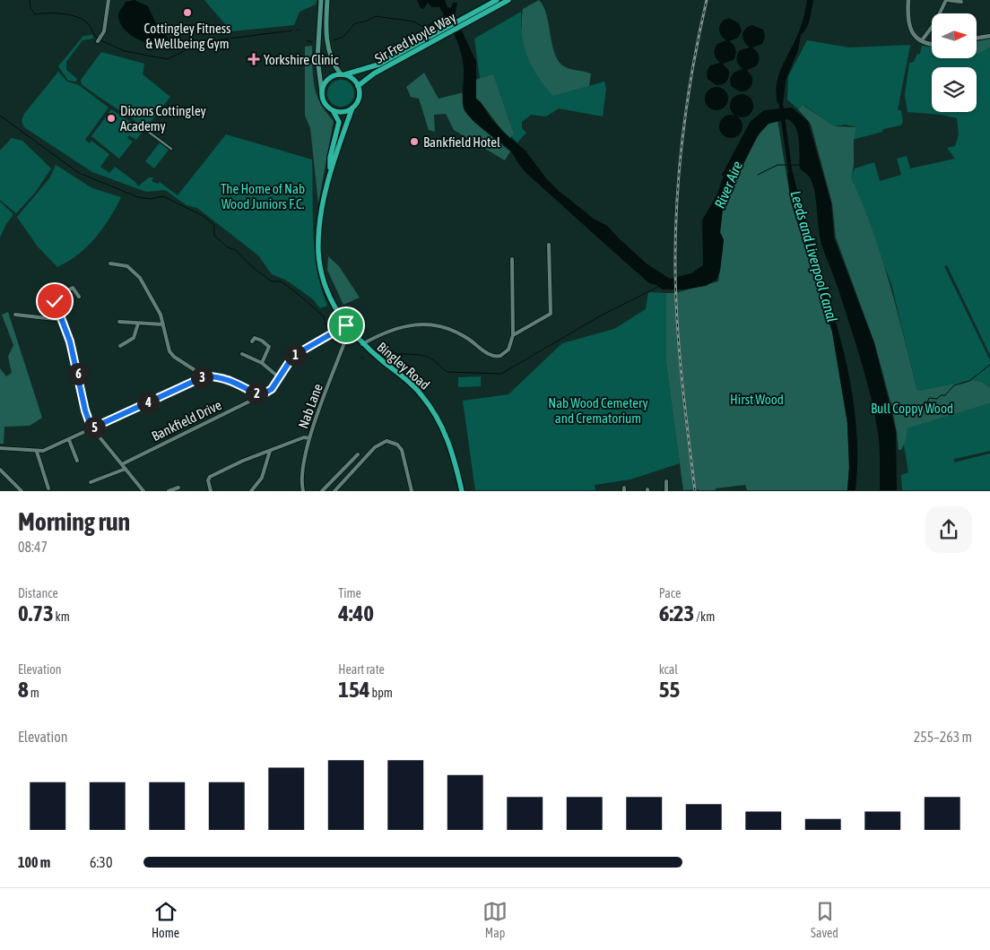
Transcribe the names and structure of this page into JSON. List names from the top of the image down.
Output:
{
  "streets": {
    "highway": ["Sir Fred Hoyle Way", "Bingley Road"],
    "street": ["Nab Lane", "Bankfield Drive"]
  },
  "crossings": [
    ["Sir Fred Hoyle Way", "Bingley Road"],
    ["Bingley Road", "Nab Lane"],
    ["Bingley Road", "Bankfield Drive"]
  ],
  "water": ["River Aire", "Leeds and Liverpool Canal"],
  "parks": [
    "The Home of Nab Wood Juniors F.C.",
    "Hirst Wood",
    "Nab Wood Cemetery and Crematorium",
    "Bull Coppy Wood"
  ],
  "places": {
    "other": ["Cottingley Fitness & Wellbeing Gym", "Dixons Cottingley Academy", "Bankfield Hotel"],
    "health": ["Yorkshire Clinic"]
  },
  "north": "right",
  "page": {
    "pins": [
      "1",
      "6",
      "3",
      "2",
      "4",
      "5"
    ],
    "heading": ["Morning run", "08:47"],
    "stats": [
      ["Distance", "0.73 km"],
      ["Time", "4:40"],
      ["Pace", "6:23 /km"],
      ["Elevation", "8 m"],
      ["Heart rate", "154 bpm"],
      ["kcal", "55"]
    ],
    "chart": ["Elevation", "255–263 m"],
    "list": [
      {
        "name": "100 m",
        "note": "6:30"
      }
    ],
    "tabs": ["Home", "Map", "Saved"]
  }
}
